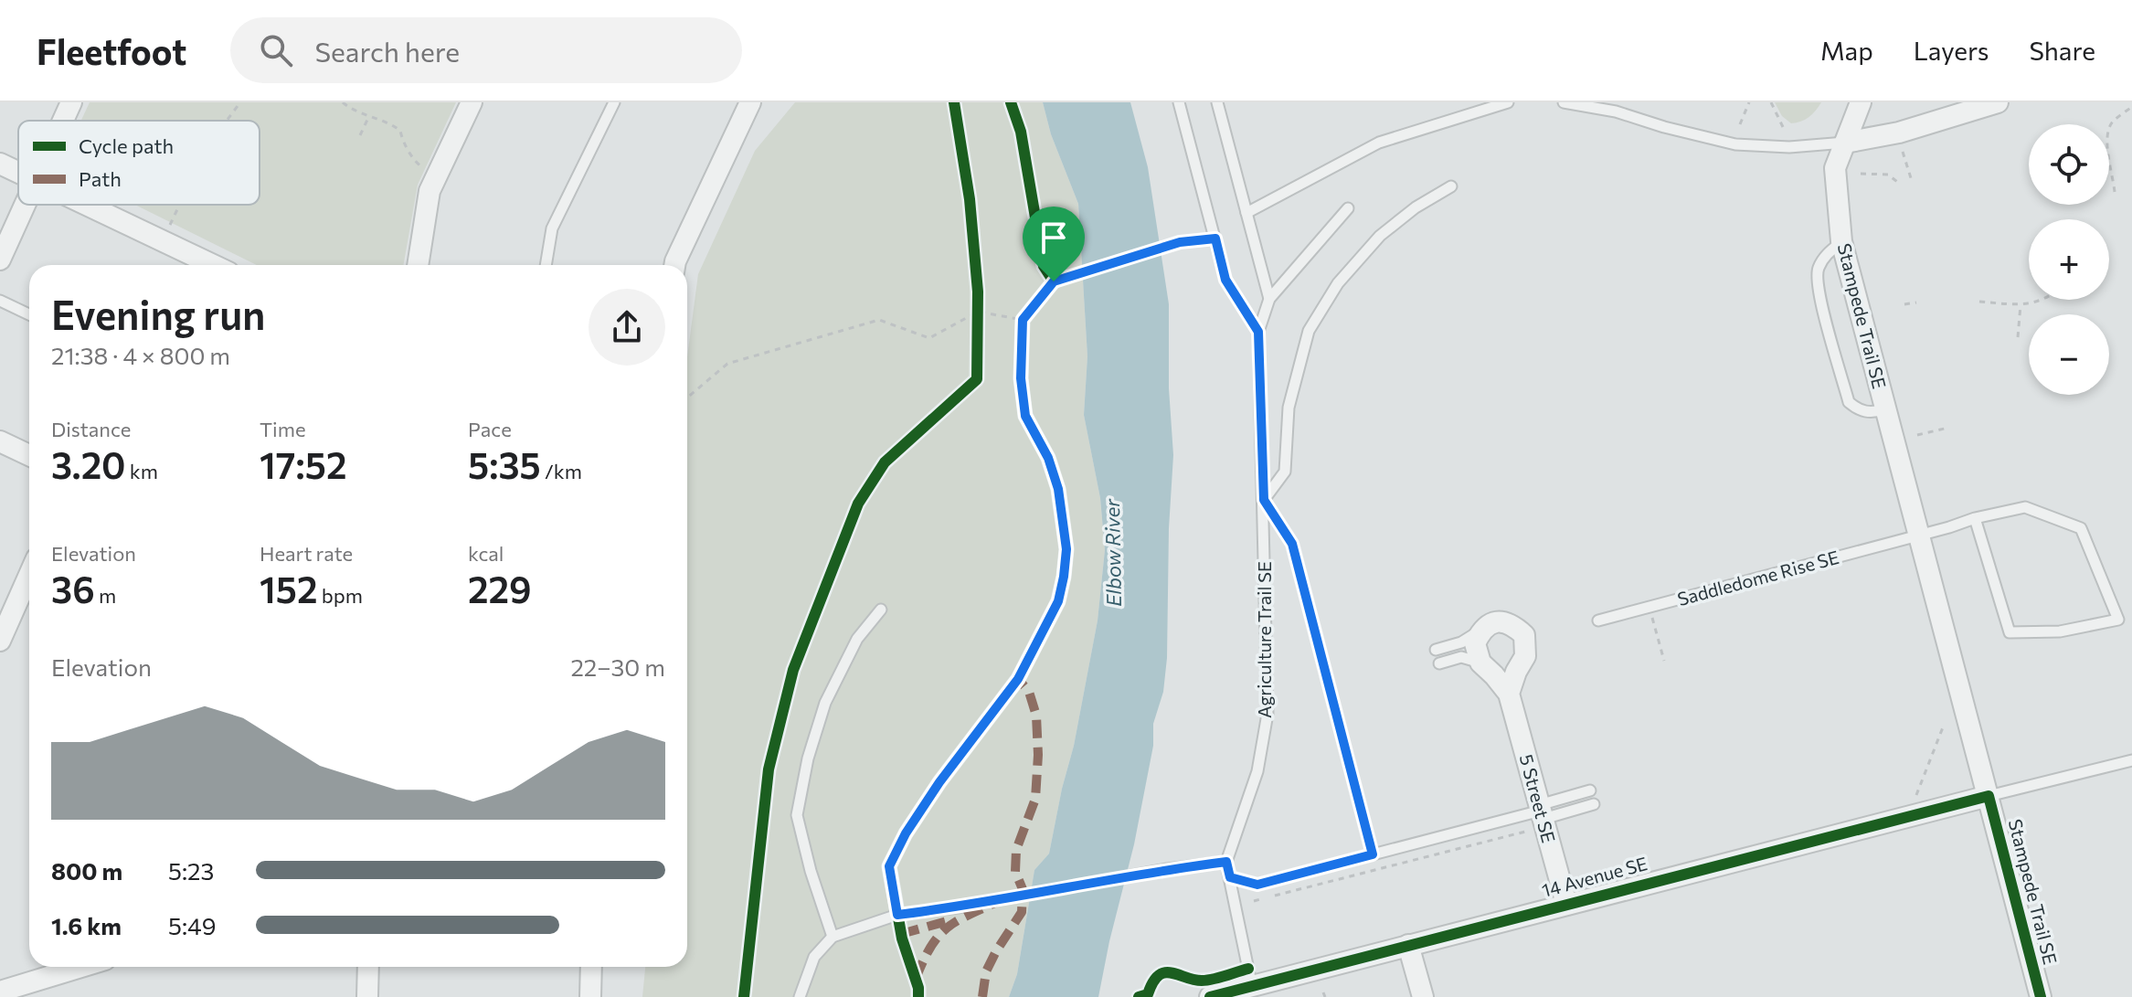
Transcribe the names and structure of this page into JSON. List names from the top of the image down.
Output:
{
  "streets": {
    "street": ["Stampede Trail SE", "5 Street SE", "14 Avenue SE"],
    "lane": ["Saddledome Rise SE", "Agriculture Trail SE"]
  },
  "crossings": [
    ["Stampede Trail SE", "Saddledome Rise SE"],
    ["Stampede Trail SE", "14 Avenue SE"],
    ["5 Street SE", "14 Avenue SE"]
  ],
  "water": ["Elbow River"],
  "legend": ["Cycle path", "Path"],
  "page": {
    "header": "Fleetfoot",
    "search": "Search here",
    "nav": ["Map", "Layers", "Share"],
    "map_buttons": ["+", "−"],
    "heading": ["Evening run", "21:38 · 4 × 800 m"],
    "stats": [
      ["Distance", "3.20 km"],
      ["Time", "17:52"],
      ["Pace", "5:35 /km"],
      ["Elevation", "36 m"],
      ["Heart rate", "152 bpm"],
      ["kcal", "229"]
    ],
    "chart": ["Elevation", "22–30 m"],
    "list": [
      {
        "name": "800 m",
        "note": "5:23"
      },
      {
        "name": "1.6 km",
        "note": "5:49"
      }
    ]
  }
}
